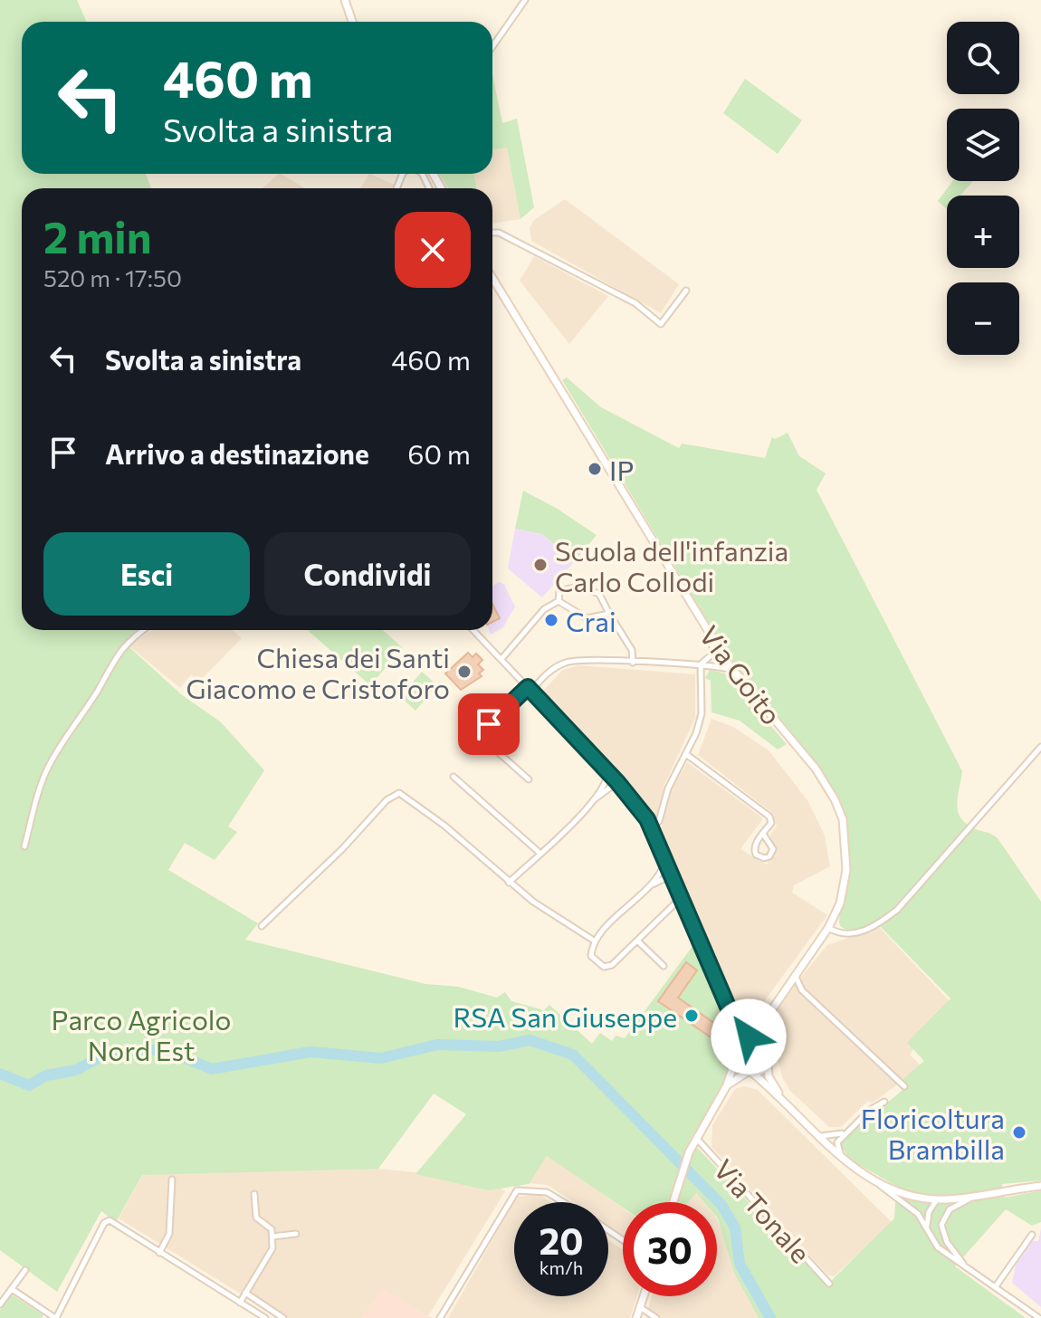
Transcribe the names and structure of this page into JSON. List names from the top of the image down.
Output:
{
  "streets": {
    "street": ["Via Goito", "Via Tonale"]
  },
  "parks": ["Parco Agricolo Nord Est"],
  "places": [
    "IP",
    "Scuola dell'infanzia Carlo Collodi",
    "Crai",
    "Chiesa dei Santi Giacomo e Cristoforo",
    "RSA San Giuseppe",
    "Floricoltura Brambilla"
  ],
  "page": {
    "map_buttons": ["+", "−"],
    "turn": ["460 m", "Svolta a sinistra"],
    "heading": ["2 min", "520 m · 17:50"],
    "list": [
      {
        "name": "Svolta a sinistra",
        "value": "460 m"
      },
      {
        "name": "Arrivo a destinazione",
        "value": "60 m"
      }
    ],
    "buttons": ["Esci", "Condividi"],
    "speed": "20 km/h",
    "limit": "30"
  }
}
